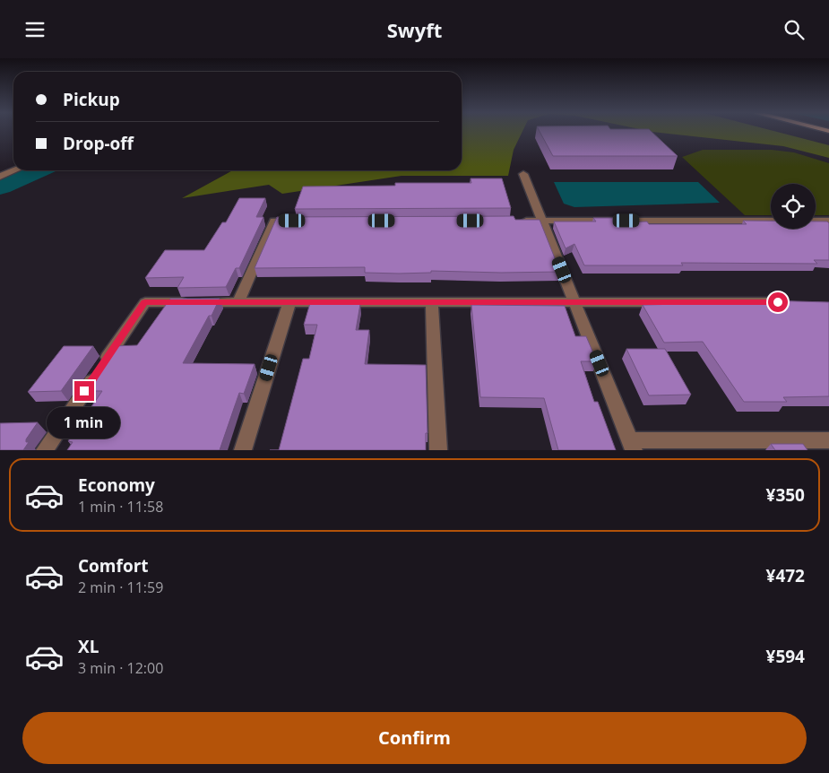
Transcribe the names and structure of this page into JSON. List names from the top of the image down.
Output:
{
  "page": {
    "header": "Swyft",
    "banner": ["Pickup", "Drop-off"],
    "bubble": "1 min",
    "list": [
      {
        "name": "Economy",
        "note": "1 min · 11:58",
        "value": "¥350"
      },
      {
        "name": "Comfort",
        "note": "2 min · 11:59",
        "value": "¥472"
      },
      {
        "name": "XL",
        "note": "3 min · 12:00",
        "value": "¥594"
      }
    ],
    "buttons": "Confirm"
  }
}
